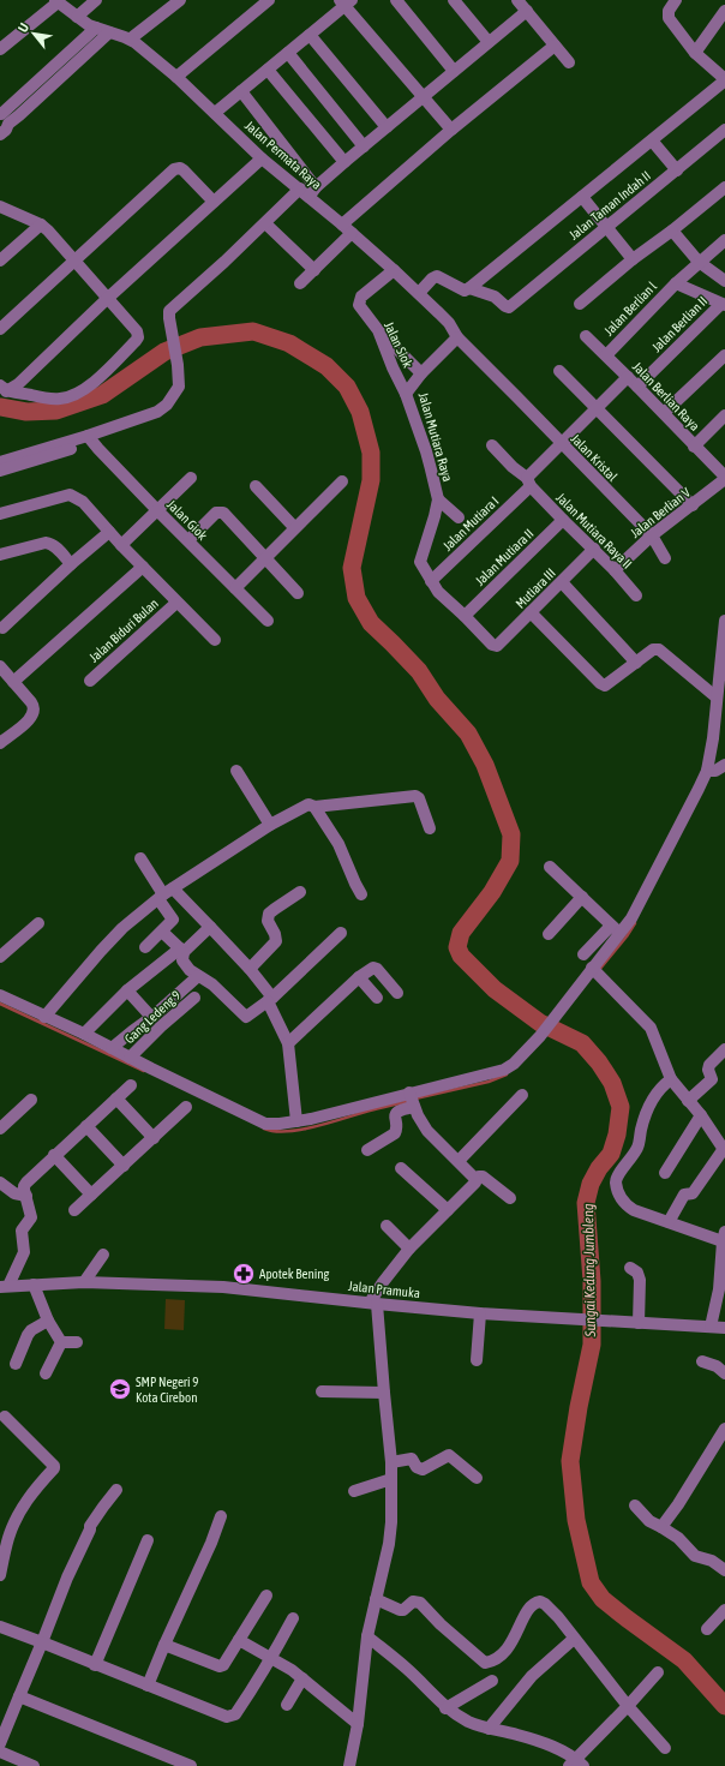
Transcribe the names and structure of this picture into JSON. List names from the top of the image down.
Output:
{
  "streets": {
    "street": [
      "Jalan Permata Raya",
      "Jalan Taman Indah II",
      "Jalan Berlian l",
      "Jalan Berlian II",
      "Jalan Siok",
      "Jalan Berlian Raya",
      "Jalan Mutiara Raya",
      "Jalan Kristal",
      "Jalan Berlian V",
      "Jalan Giok",
      "Jalan Mutiara I",
      "Jalan Mutiara Raya II",
      "Jalan Mutiara II",
      "Mutiara III",
      "Jalan Biduri Bulan",
      "Gang Ledeng 9",
      "Jalan Pramuka"
    ]
  },
  "crossings": [
    ["Jalan Permata Raya", "Jalan Siok"],
    ["Jalan Permata Raya", "Jalan Mutiara Raya"],
    ["Jalan Permata Raya", "Jalan Kristal"],
    ["Jalan Berlian l", "Jalan Berlian Raya"],
    ["Jalan Berlian II", "Jalan Berlian Raya"],
    ["Jalan Siok", "Jalan Mutiara Raya"],
    ["Jalan Berlian Raya", "Jalan Berlian V"],
    ["Jalan Berlian Raya", "Jalan Mutiara I"],
    ["Jalan Mutiara Raya", "Jalan Kristal"],
    ["Jalan Mutiara Raya", "Jalan Mutiara I"],
    ["Jalan Mutiara Raya", "Jalan Mutiara II"],
    ["Jalan Mutiara Raya", "Mutiara III"],
    ["Jalan Kristal", "Jalan Berlian V"],
    ["Jalan Kristal", "Jalan Mutiara I"],
    ["Jalan Berlian V", "Jalan Mutiara Raya II"],
    ["Jalan Mutiara I", "Jalan Mutiara Raya II"],
    ["Jalan Mutiara Raya II", "Jalan Mutiara II"],
    ["Jalan Mutiara Raya II", "Mutiara III"]
  ],
  "water": ["Sungai Kedung Jumbleng"],
  "places": {
    "pharmacy": ["Apotek Bening"],
    "school or university": ["SMP Negeri 9 Kota Cirebon"]
  },
  "north": "top left"
}
